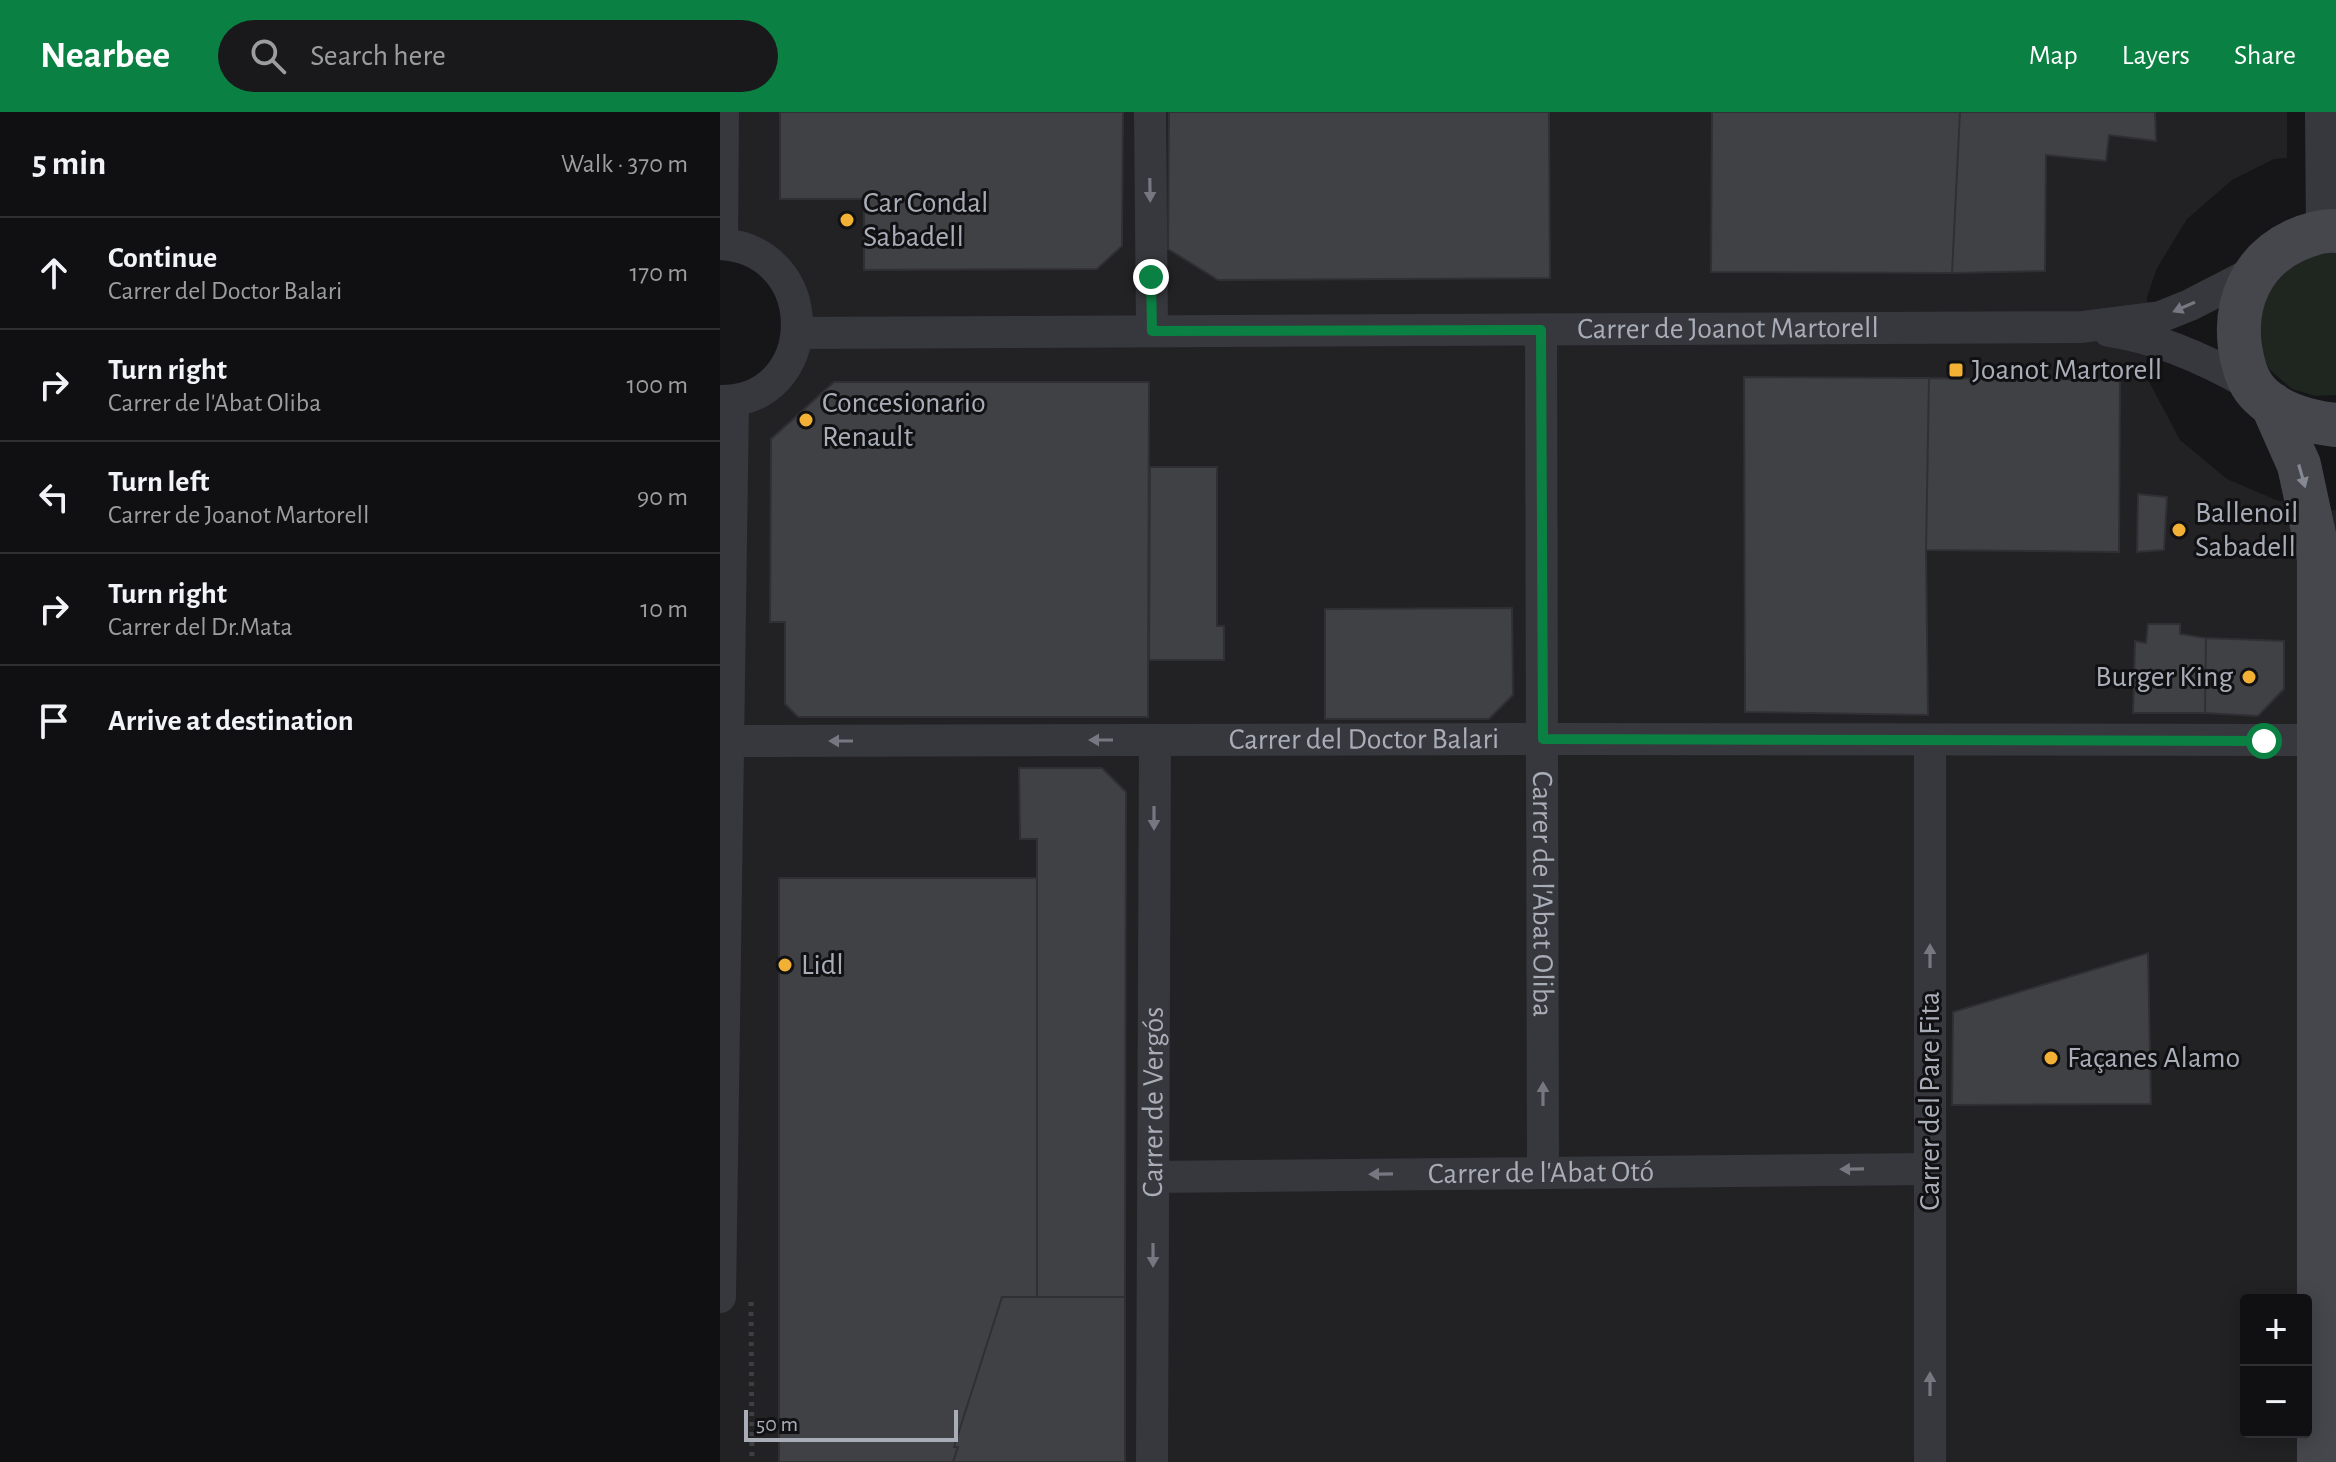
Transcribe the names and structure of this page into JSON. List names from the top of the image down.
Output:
{
  "streets": {
    "street": [
      "Carrer de Joanot Martorell",
      "Carrer del Doctor Balari",
      "Carrer de l'Abat Oliba",
      "Carrer de Vergós",
      "Carrer del Pare Fita",
      "Carrer de l'Abat Otó"
    ]
  },
  "crossings": [
    ["Carrer de Joanot Martorell", "Carrer de l'Abat Oliba"],
    ["Carrer del Doctor Balari", "Carrer de l'Abat Oliba"],
    ["Carrer del Doctor Balari", "Carrer de Vergós"],
    ["Carrer del Doctor Balari", "Carrer del Pare Fita"],
    ["Carrer de l'Abat Oliba", "Carrer de l'Abat Otó"],
    ["Carrer de Vergós", "Carrer de l'Abat Otó"],
    ["Carrer del Pare Fita", "Carrer de l'Abat Otó"]
  ],
  "one_way": [
    "Carrer de l'Abat Oliba",
    "Carrer de Vergós",
    "Carrer del Pare Fita",
    "Carrer de l'Abat Otó"
  ],
  "places": {
    "other": [
      "Car Condal Sabadell",
      "Concesionario Renault",
      "Ballenoil Sabadell",
      "Burger King",
      "Lidl",
      "Façanes Alamo"
    ],
    "transit": ["Joanot Martorell"]
  },
  "scale_bar": "50 m",
  "page": {
    "header": "Nearbee",
    "search": "Search here",
    "nav": ["Map", "Layers", "Share"],
    "heading": ["5 min", "Walk · 370 m"],
    "list": [
      ["Continue", "Carrer del Doctor Balari", "170 m"],
      ["Turn right", "Carrer de l'Abat Oliba", "100 m"],
      ["Turn left", "Carrer de Joanot Martorell", "90 m"],
      ["Turn right", "Carrer del Dr.Mata", "10 m"],
      "Arrive at destination"
    ],
    "map_buttons": ["+", "−"],
    "scale": "50 m"
  }
}
